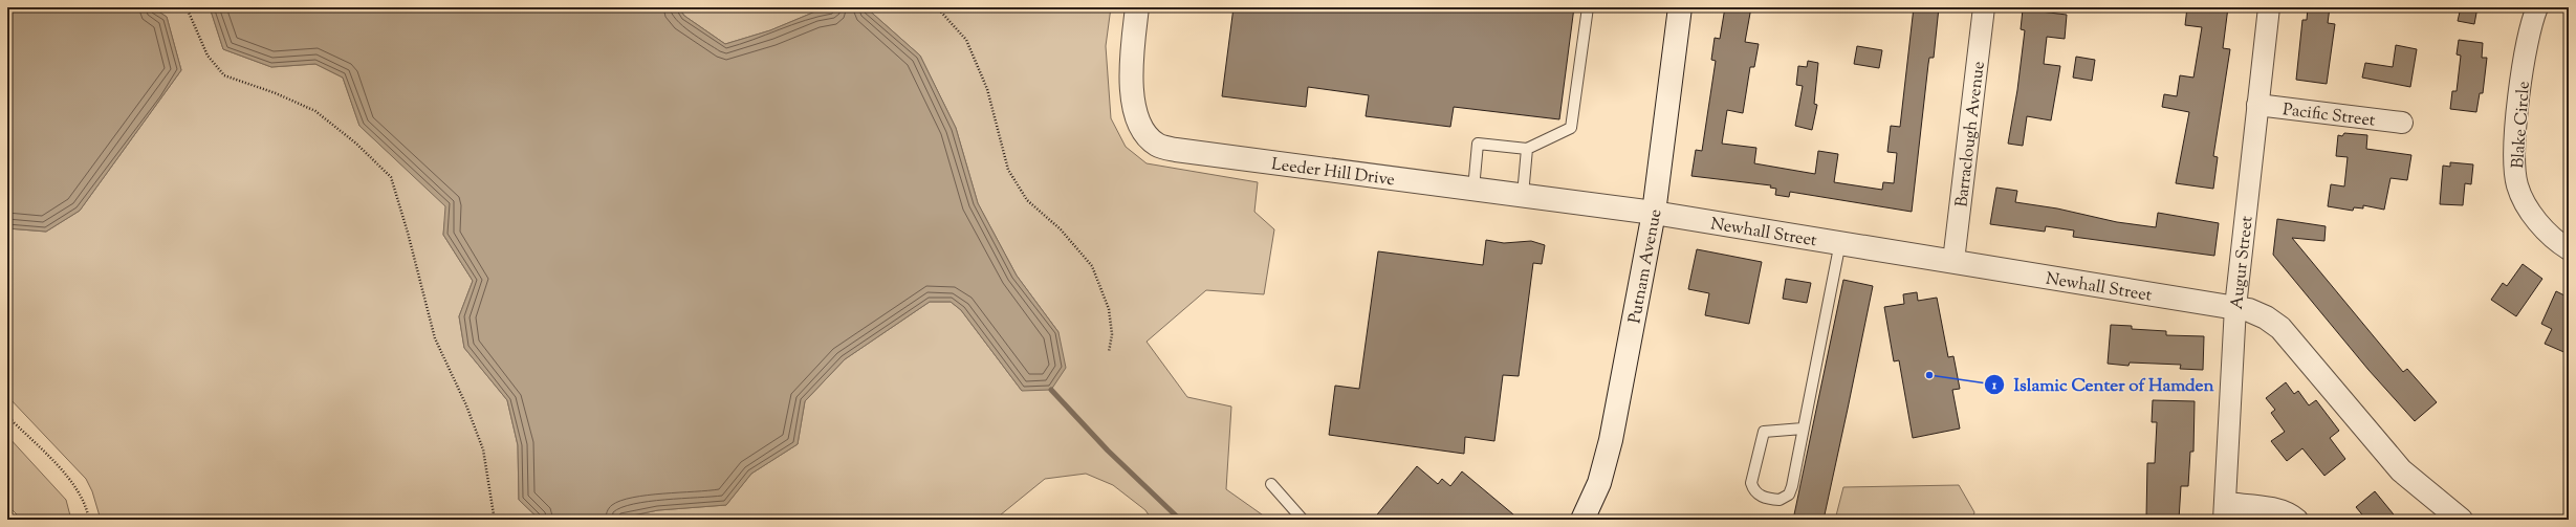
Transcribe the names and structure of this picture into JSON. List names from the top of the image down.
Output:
{
  "streets": {
    "street": [
      "Pacific Street",
      "Blake Circle",
      "Barraclough Avenue",
      "Leeder Hill Drive",
      "Newhall Street",
      "Augur Street",
      "Putnam Avenue"
    ]
  },
  "crossings": [
    ["Pacific Street", "Augur Street"],
    ["Barraclough Avenue", "Newhall Street"],
    ["Leeder Hill Drive", "Newhall Street"],
    ["Leeder Hill Drive", "Putnam Avenue"],
    ["Newhall Street", "Augur Street"],
    ["Newhall Street", "Putnam Avenue"]
  ],
  "places": ["Islamic Center of Hamden"]
}
